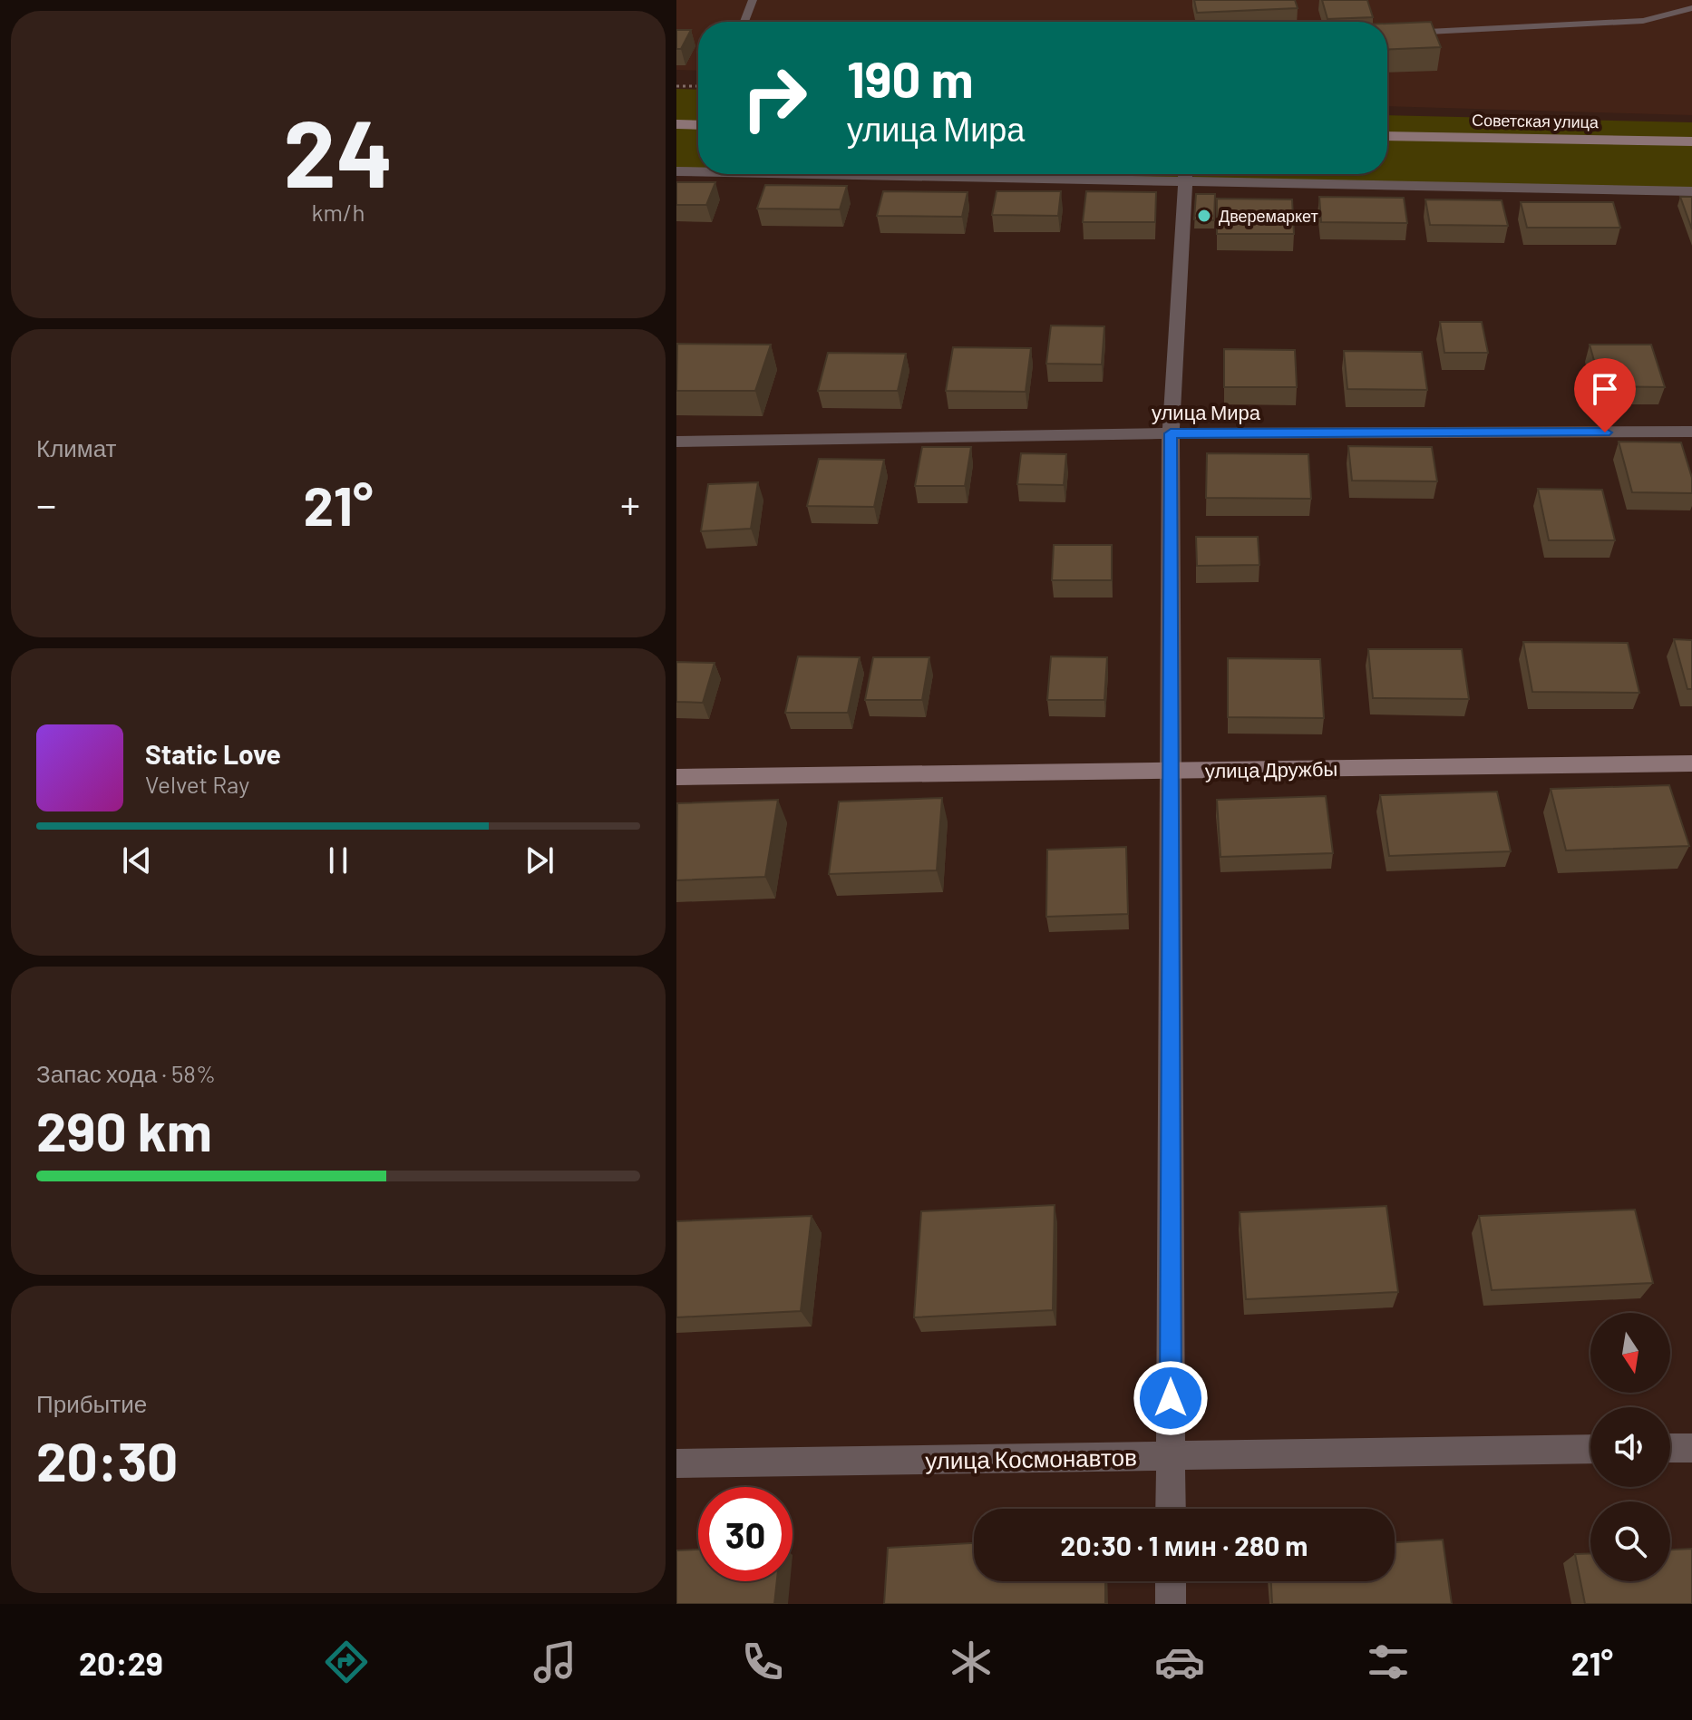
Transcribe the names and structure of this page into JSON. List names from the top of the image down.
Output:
{
  "streets": {
    "street": [
      "Советская улица",
      "улица Мира",
      "улица Дружбы",
      "улица Космонавтов"
    ]
  },
  "places": ["Дверемаркет"],
  "north": "bottom",
  "page": {
    "tile": [
      ["24", "km/h"],
      "Климат",
      ["Запас хода · 58%", "290 km"],
      ["Прибытие", "20:30"]
    ],
    "turn": ["190 m", "улица Мира"],
    "heat": ["−", "21°", "+"],
    "song": ["Static Love", "Velvet Ray"],
    "limit": "30",
    "trip": "20:30 · 1 мин · 280 m",
    "tabs": ["20:29", "21°"]
  }
}
